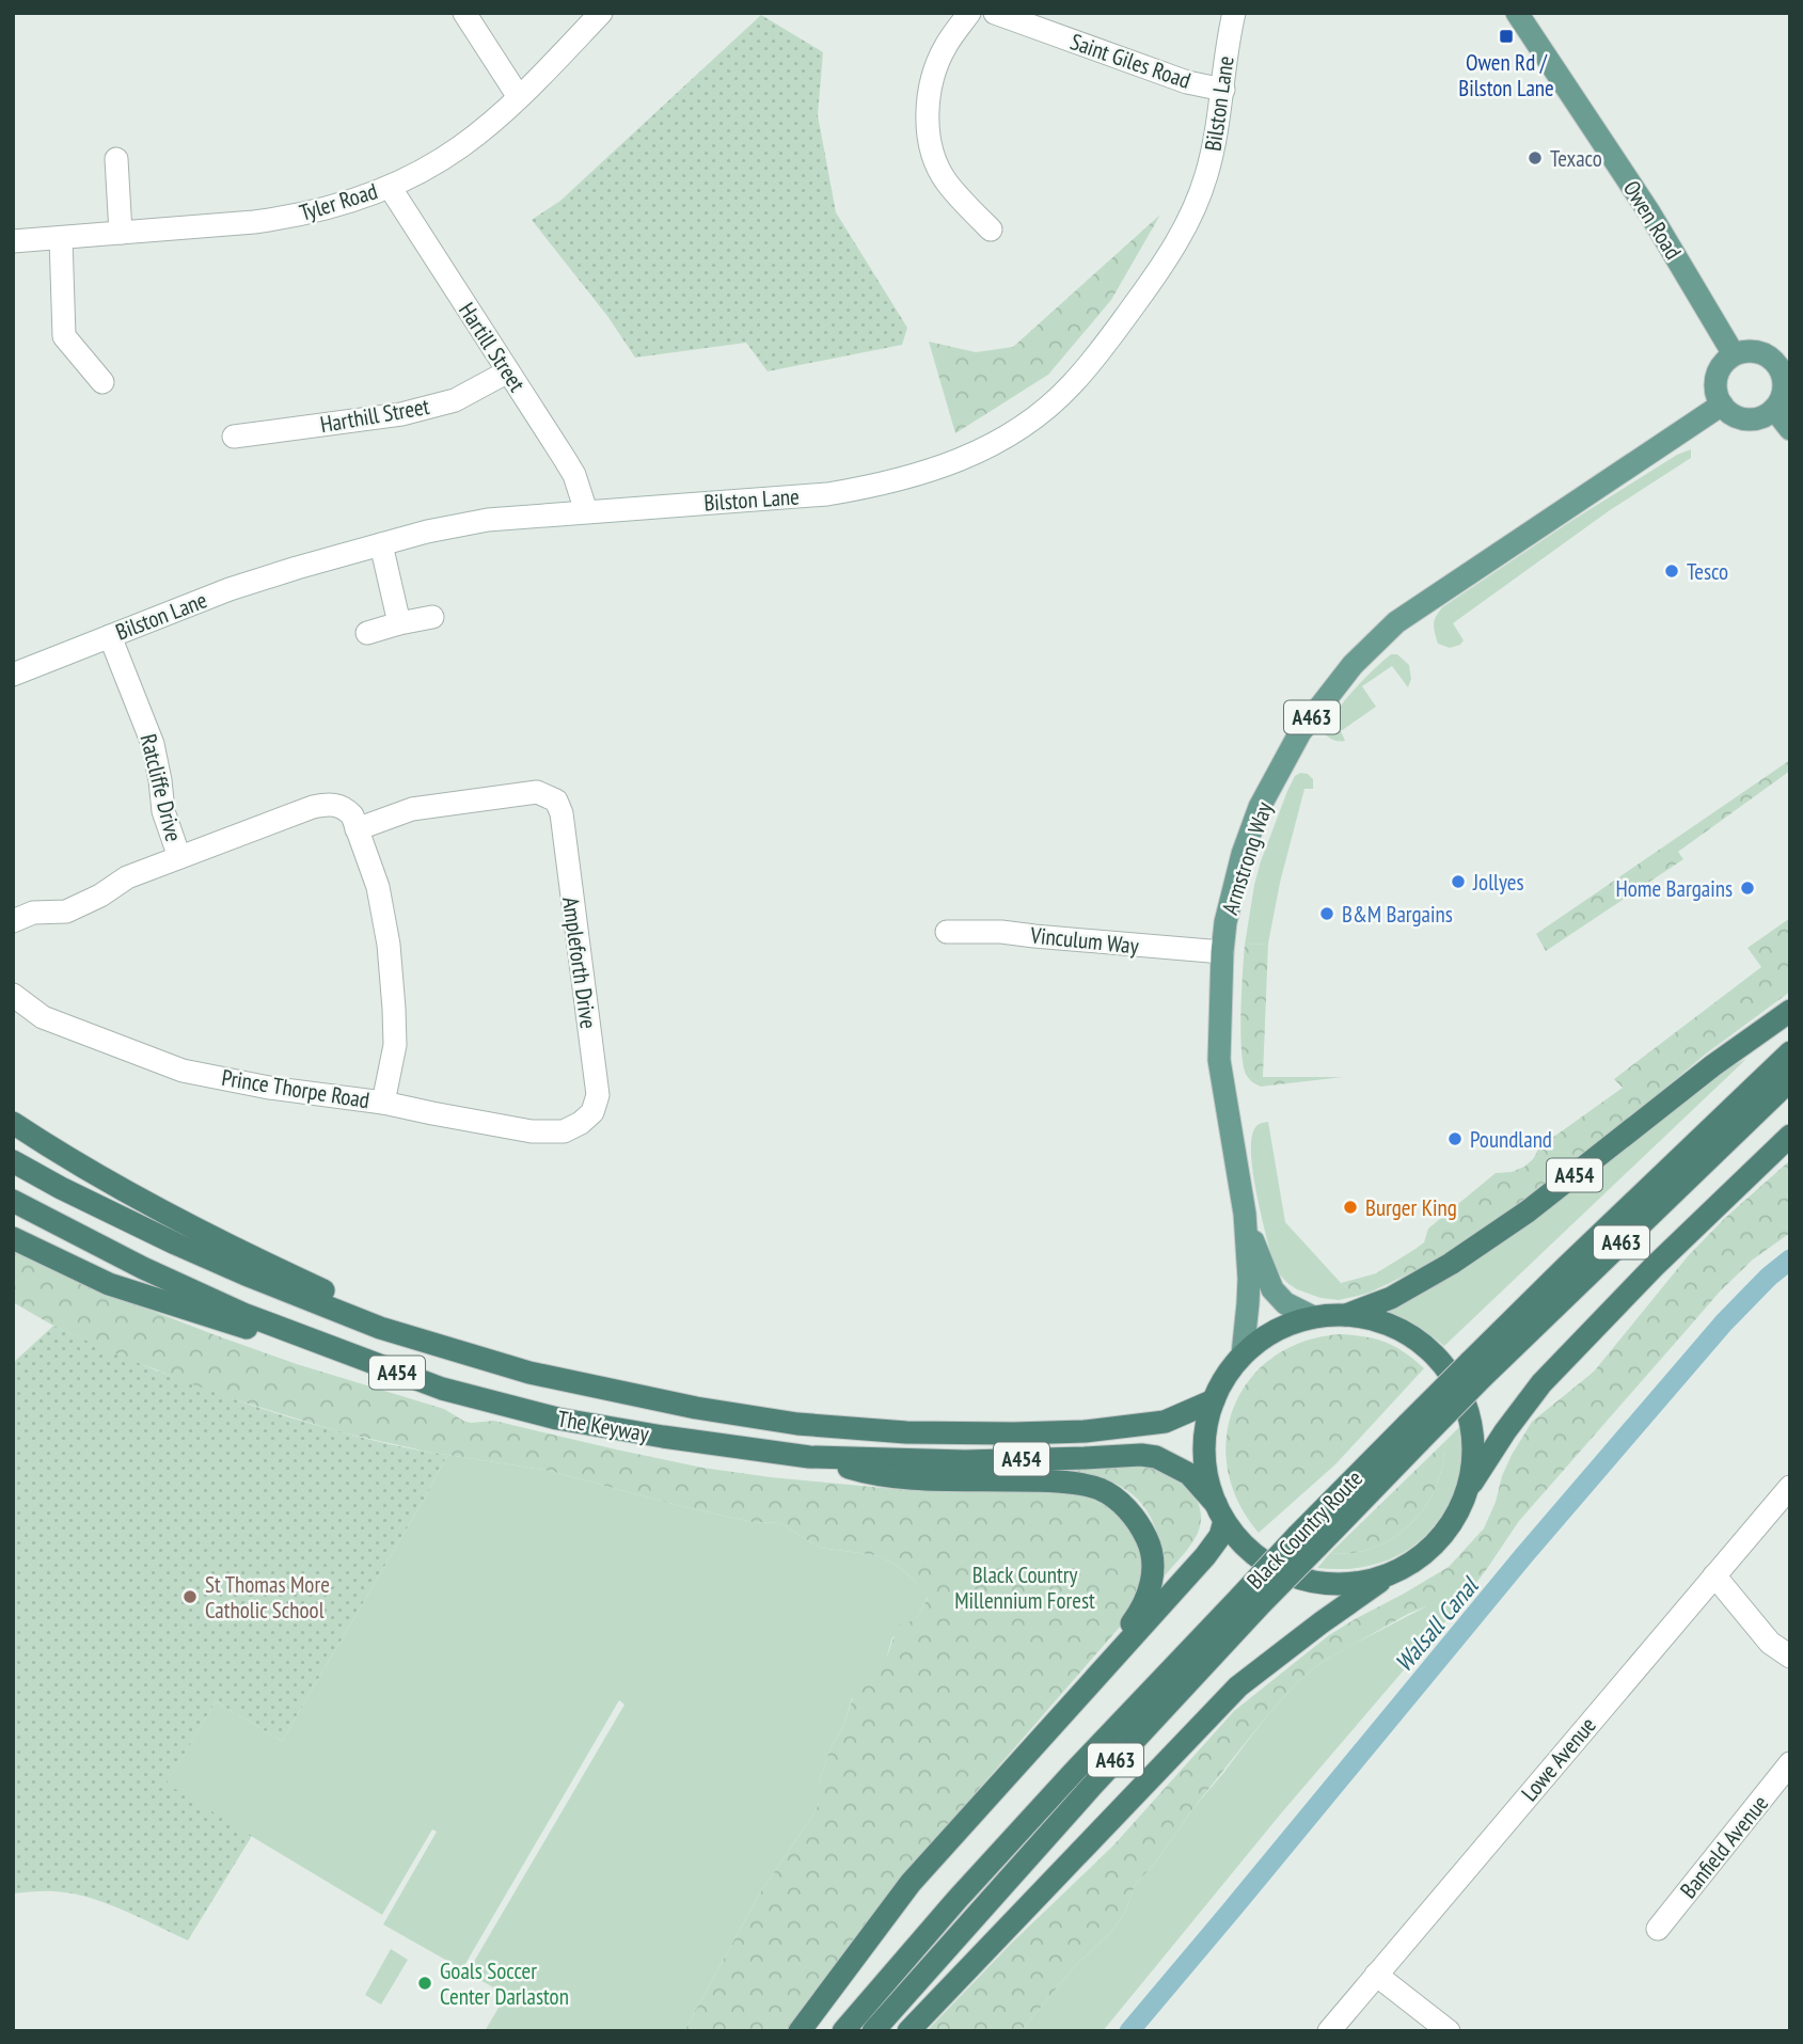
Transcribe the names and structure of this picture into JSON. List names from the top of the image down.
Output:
{
  "streets": {
    "highway": [
      "A463",
      "A454",
      "The Keyway",
      "Black Country Route"
    ],
    "main road": ["Owen Road", "Armstrong Way"],
    "street": [
      "Saint Giles Road",
      "Bilston Lane",
      "Tyler Road",
      "Hartill Street",
      "Harthill Street",
      "Ratcliffe Drive",
      "Vinculum Way",
      "Ampleforth Drive",
      "Prince Thorpe Road",
      "Lowe Avenue",
      "Banfield Avenue"
    ]
  },
  "crossings": [
    ["Saint Giles Road", "Bilston Lane"],
    ["Bilston Lane", "Hartill Street"],
    ["Bilston Lane", "Ratcliffe Drive"],
    ["Tyler Road", "Hartill Street"],
    ["Owen Road", "Armstrong Way"],
    ["Hartill Street", "Harthill Street"],
    ["Ratcliffe Drive", "Prince Thorpe Road"],
    ["Armstrong Way", "Vinculum Way"],
    ["Ampleforth Drive", "Prince Thorpe Road"]
  ],
  "water": ["Walsall Canal"],
  "parks": ["Black Country Millennium Forest"],
  "places": {
    "transit": ["Owen Rd / Bilston Lane"],
    "other": [
      "Texaco",
      "Tesco",
      "Jollyes",
      "Home Bargains",
      "B&M Bargains",
      "Poundland",
      "Burger King",
      "St Thomas More Catholic School",
      "Goals Soccer Center Darlaston"
    ]
  }
}
